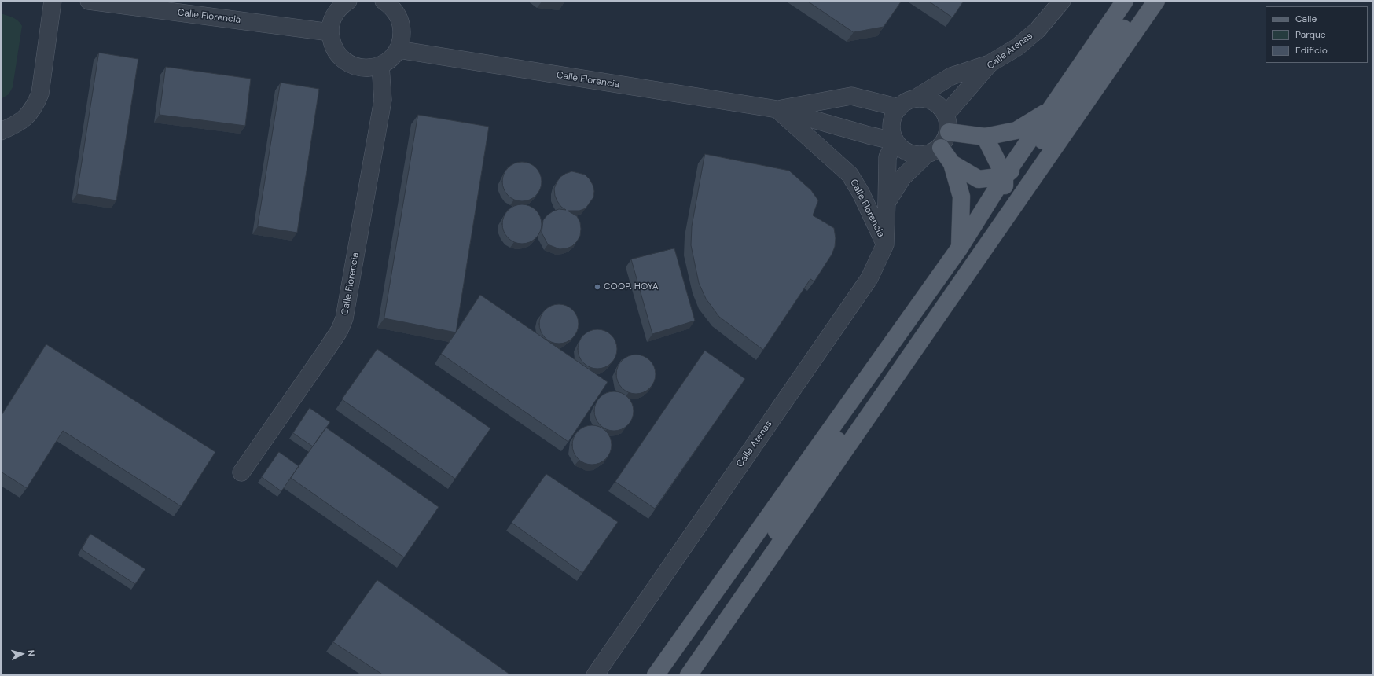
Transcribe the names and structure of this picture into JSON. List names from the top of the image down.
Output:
{
  "streets": {
    "street": ["Calle Florencia", "Calle Atenas"]
  },
  "crossings": [
    ["Calle Florencia", "Calle Atenas"]
  ],
  "places": ["COOP. HOYA"],
  "legend": ["Calle", "Parque", "Edificio"],
  "north": "right"
}
